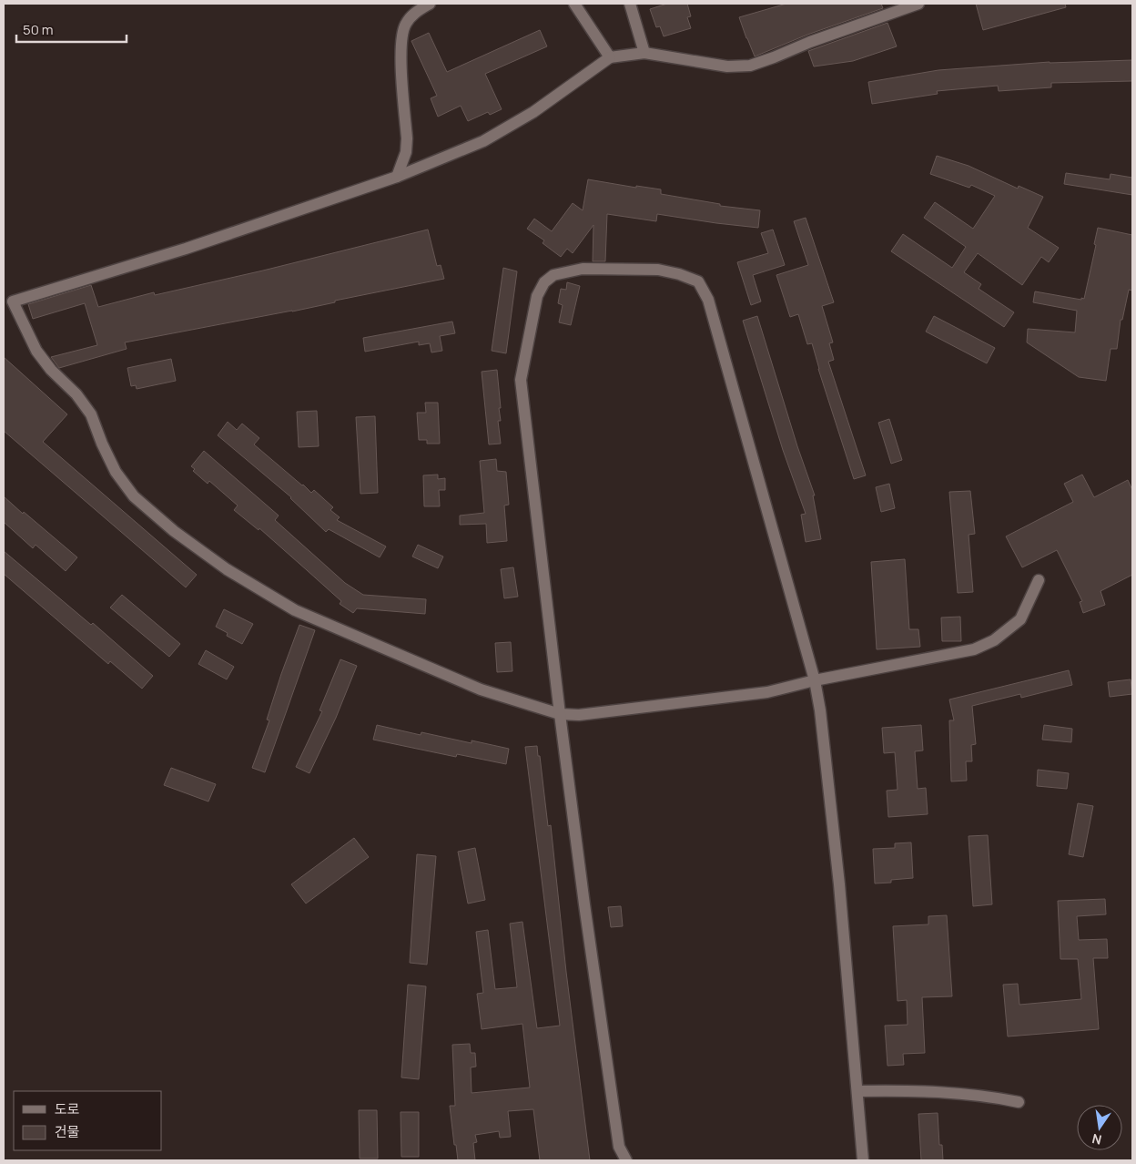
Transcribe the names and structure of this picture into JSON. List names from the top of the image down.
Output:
{
  "legend": ["도로", "건물"],
  "scale_bar": "50 m",
  "north": "bottom"
}
